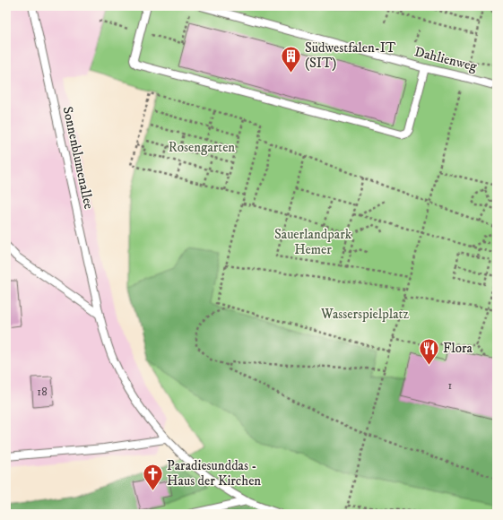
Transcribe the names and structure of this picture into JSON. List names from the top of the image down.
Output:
{
  "streets": {
    "lane": ["Dahlienweg", "Sonnenblumenallee"]
  },
  "parks": ["Rosengarten", "Sauerlandpark Hemer", "Wasserspielplatz"],
  "places": {
    "building": ["Südwestfalen-IT (SIT)"],
    "restaurant": ["Flora"],
    "church": ["Paradiesunddas - Haus der Kirchen"]
  },
  "house_numbers": ["1", "18"]
}
